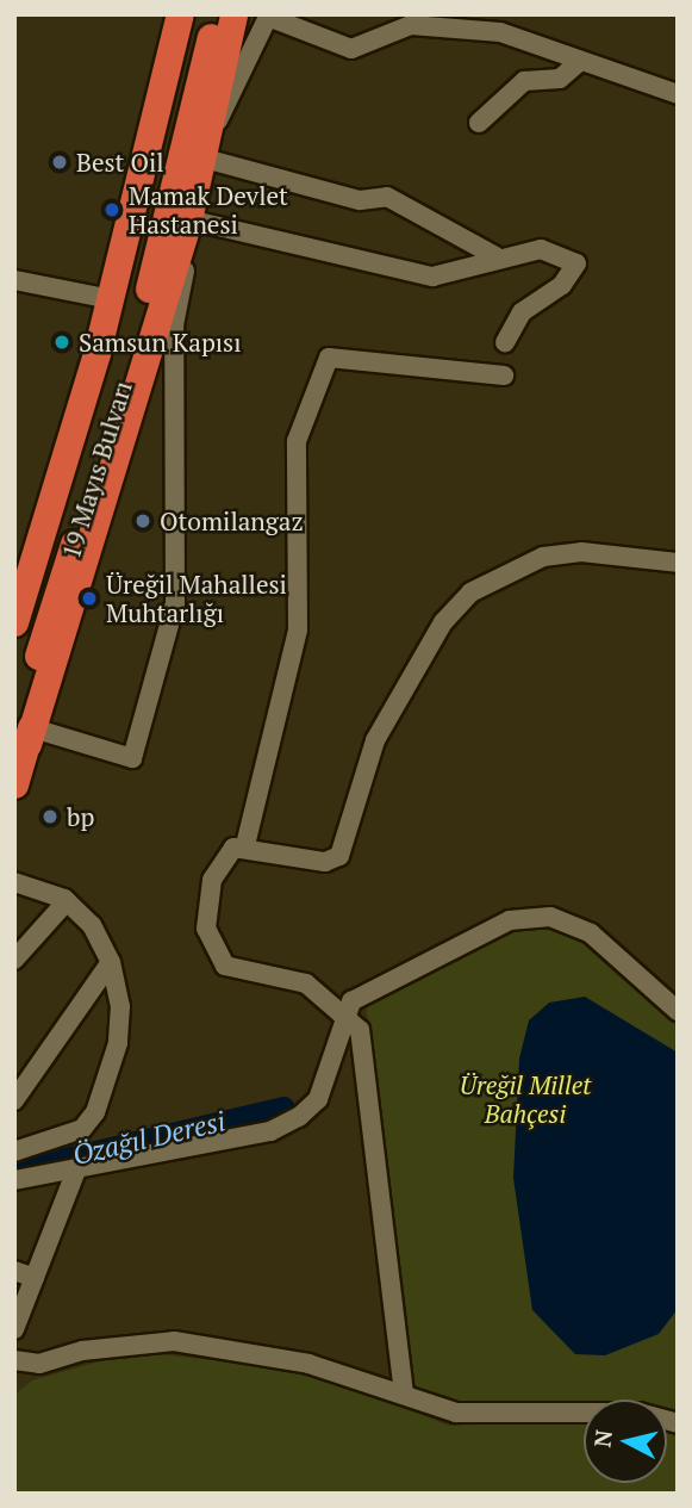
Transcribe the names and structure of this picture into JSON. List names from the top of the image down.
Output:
{
  "streets": {
    "highway": ["19 Mayıs Bulvarı"]
  },
  "water": ["Özağıl Deresi"],
  "parks": ["Üreğil Millet Bahçesi"],
  "places": [
    "Best Oil",
    "Mamak Devlet Hastanesi",
    "Samsun Kapısı",
    "Otomilangaz",
    "Üreğil Mahallesi Muhtarlığı",
    "bp"
  ],
  "north": "left"
}
